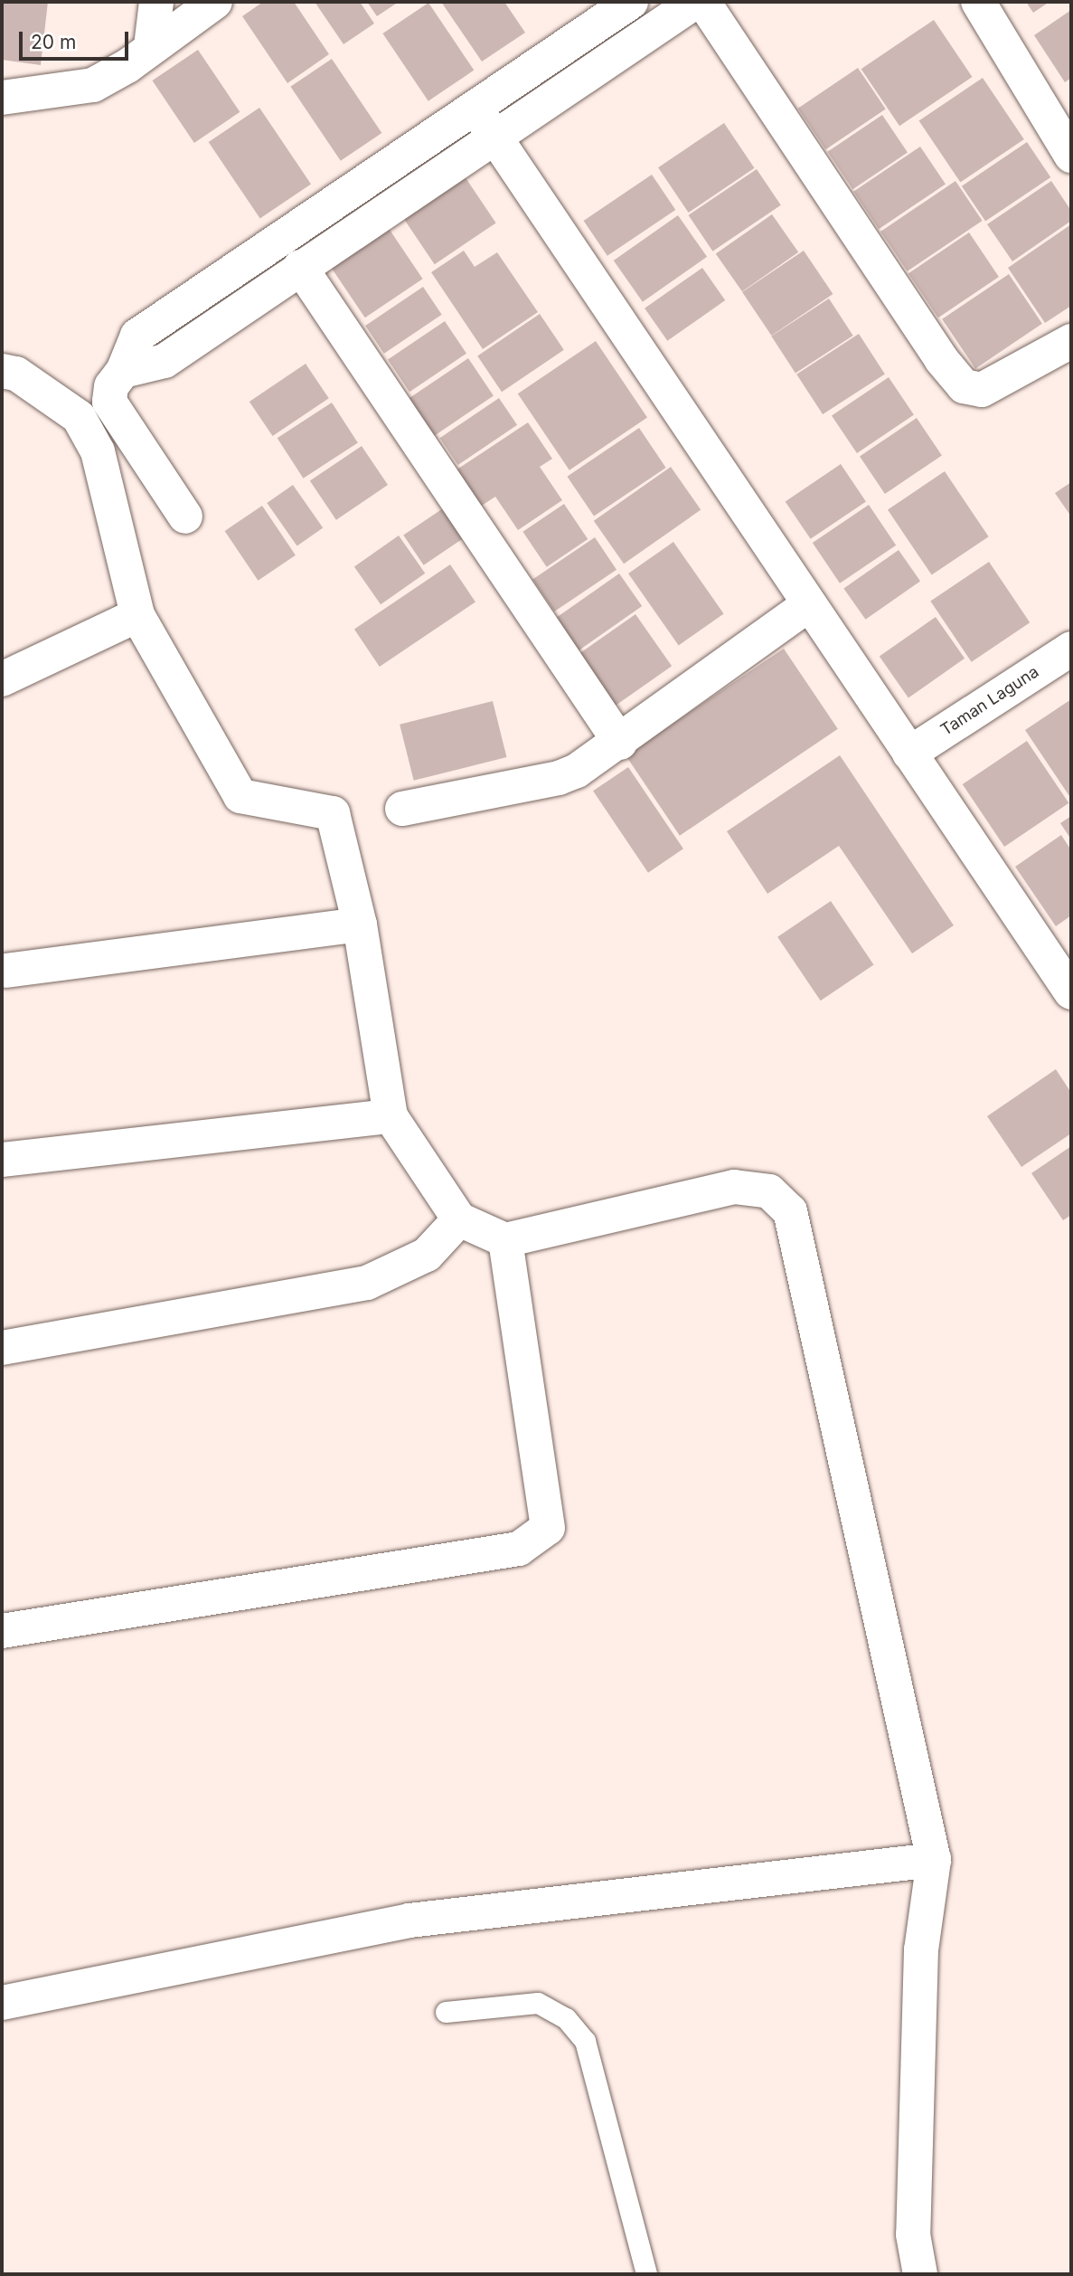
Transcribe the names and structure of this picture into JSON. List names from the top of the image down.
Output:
{
  "streets": {
    "street": ["Taman Laguna"]
  },
  "scale_bar": "20 m"
}
